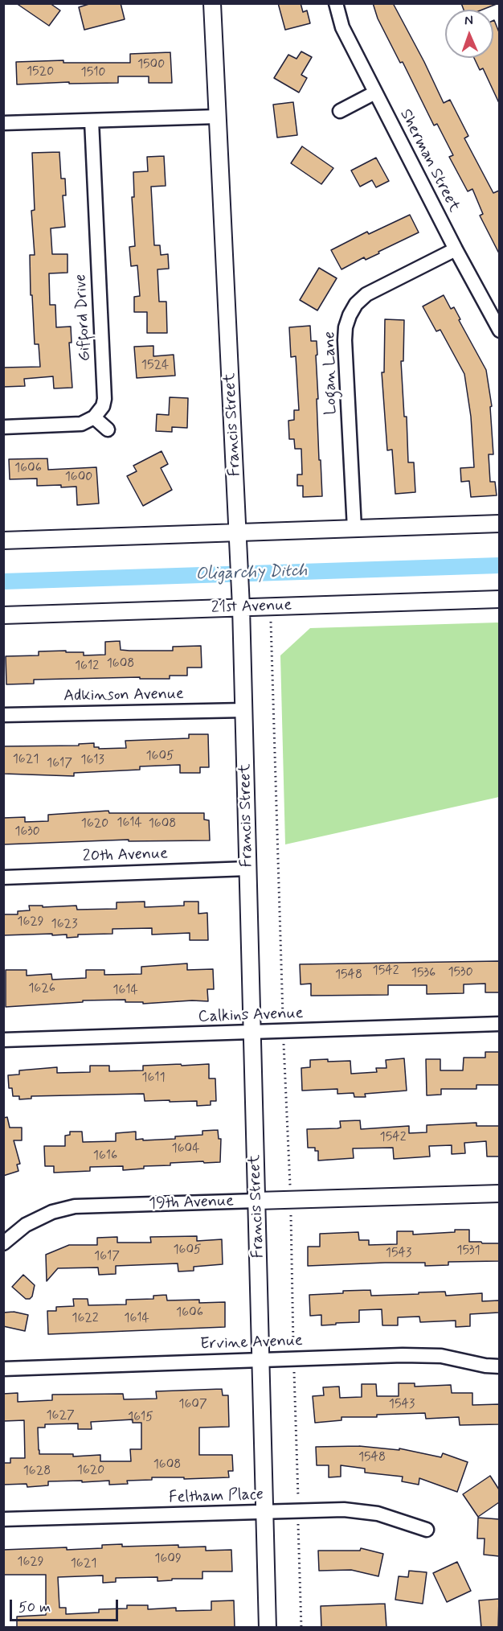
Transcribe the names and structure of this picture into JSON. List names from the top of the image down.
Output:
{
  "streets": {
    "street": [
      "Sherman Street",
      "Gifford Drive",
      "Logan Lane",
      "Francis Street",
      "21st Avenue",
      "Adkinson Avenue",
      "20th Avenue",
      "Calkins Avenue",
      "19th Avenue",
      "Ervine Avenue",
      "Feltham Place"
    ]
  },
  "crossings": [
    ["Sherman Street", "Logan Lane"],
    ["Francis Street", "21st Avenue"],
    ["Francis Street", "Adkinson Avenue"],
    ["Francis Street", "20th Avenue"],
    ["Francis Street", "Calkins Avenue"],
    ["Francis Street", "19th Avenue"],
    ["Francis Street", "Ervine Avenue"],
    ["Francis Street", "Feltham Place"]
  ],
  "water": ["Oligarchy Ditch"],
  "house_numbers": [
    "1500",
    "1520",
    "1510",
    "1524",
    "1606",
    "1600",
    "1608",
    "1612",
    "1605",
    "1621",
    "1613",
    "1617",
    "1614",
    "1620",
    "1608",
    "1630",
    "1629",
    "1623",
    "1542",
    "1530",
    "1536",
    "1548",
    "1626",
    "1614",
    "1611",
    "1542",
    "1604",
    "1616",
    "1605",
    "1531",
    "1543",
    "1617",
    "1606",
    "1622",
    "1614",
    "1607",
    "1543",
    "1627",
    "1615",
    "1548",
    "1608",
    "1620",
    "1628",
    "1609",
    "1629",
    "1621"
  ],
  "scale_bar": "50 m",
  "north": "top"
}
